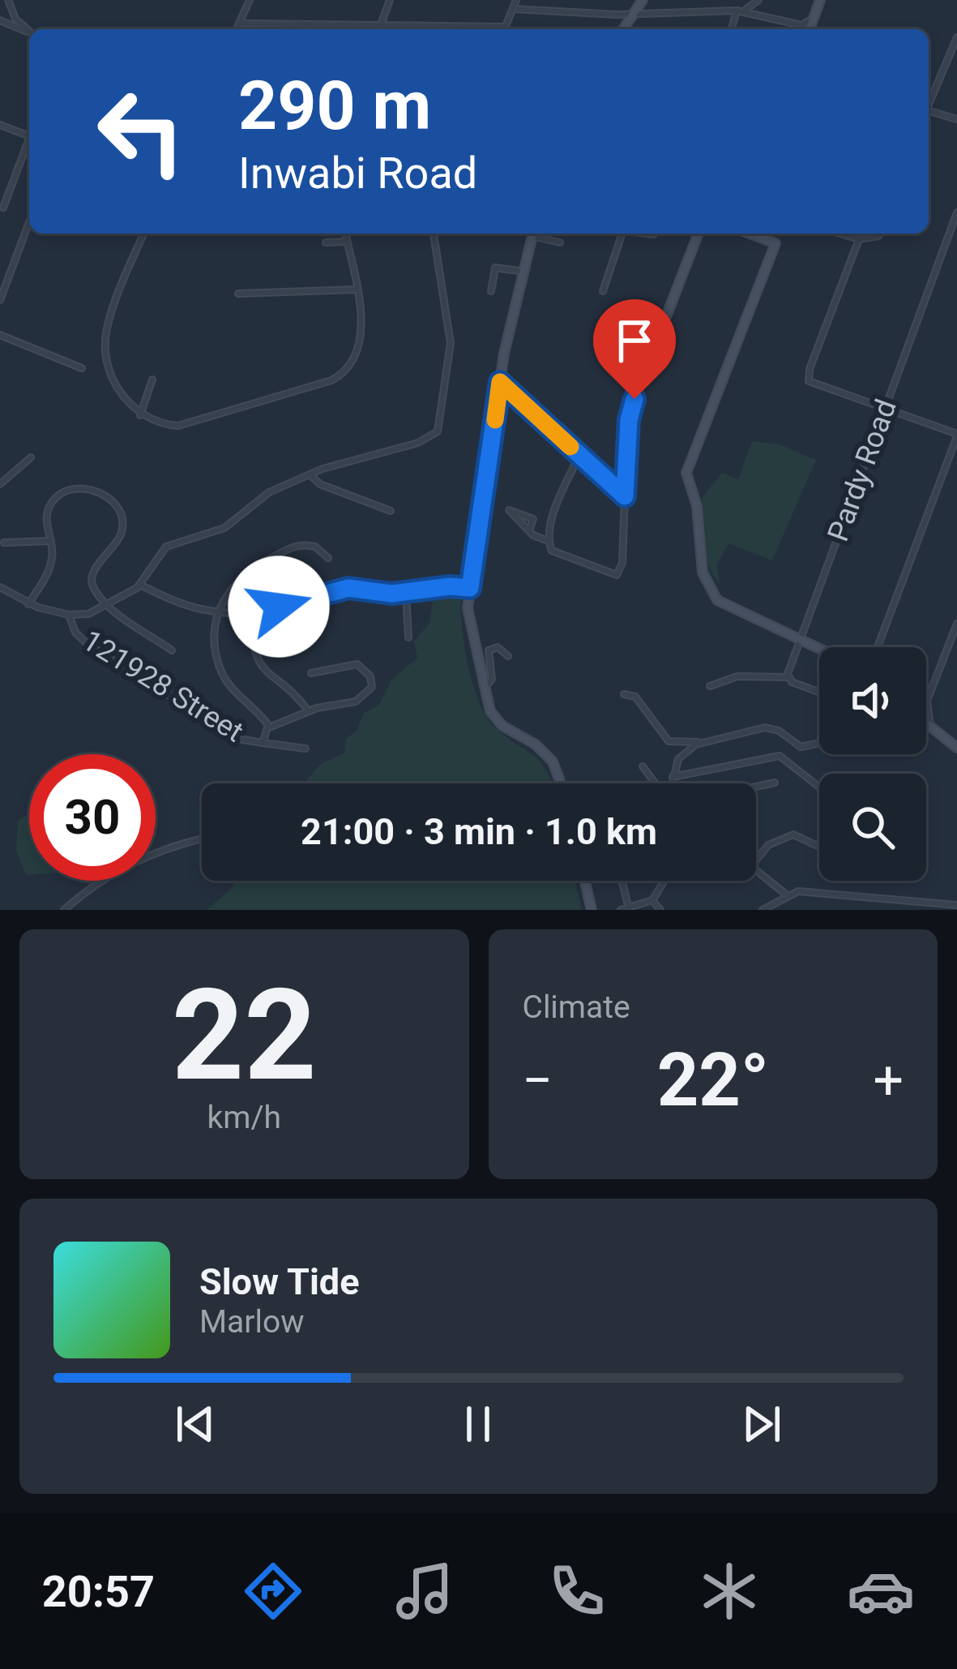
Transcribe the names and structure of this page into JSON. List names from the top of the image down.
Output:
{
  "streets": {
    "street": ["Pardy Road", "121928 Street"]
  },
  "page": {
    "turn": ["290 m", "Inwabi Road"],
    "limit": "30",
    "trip": "21:00 · 3 min · 1.0 km",
    "tile": [
      ["22", "km/h"],
      "Climate"
    ],
    "heat": ["−", "22°", "+"],
    "song": ["Slow Tide", "Marlow"],
    "tabs": "20:57"
  }
}
